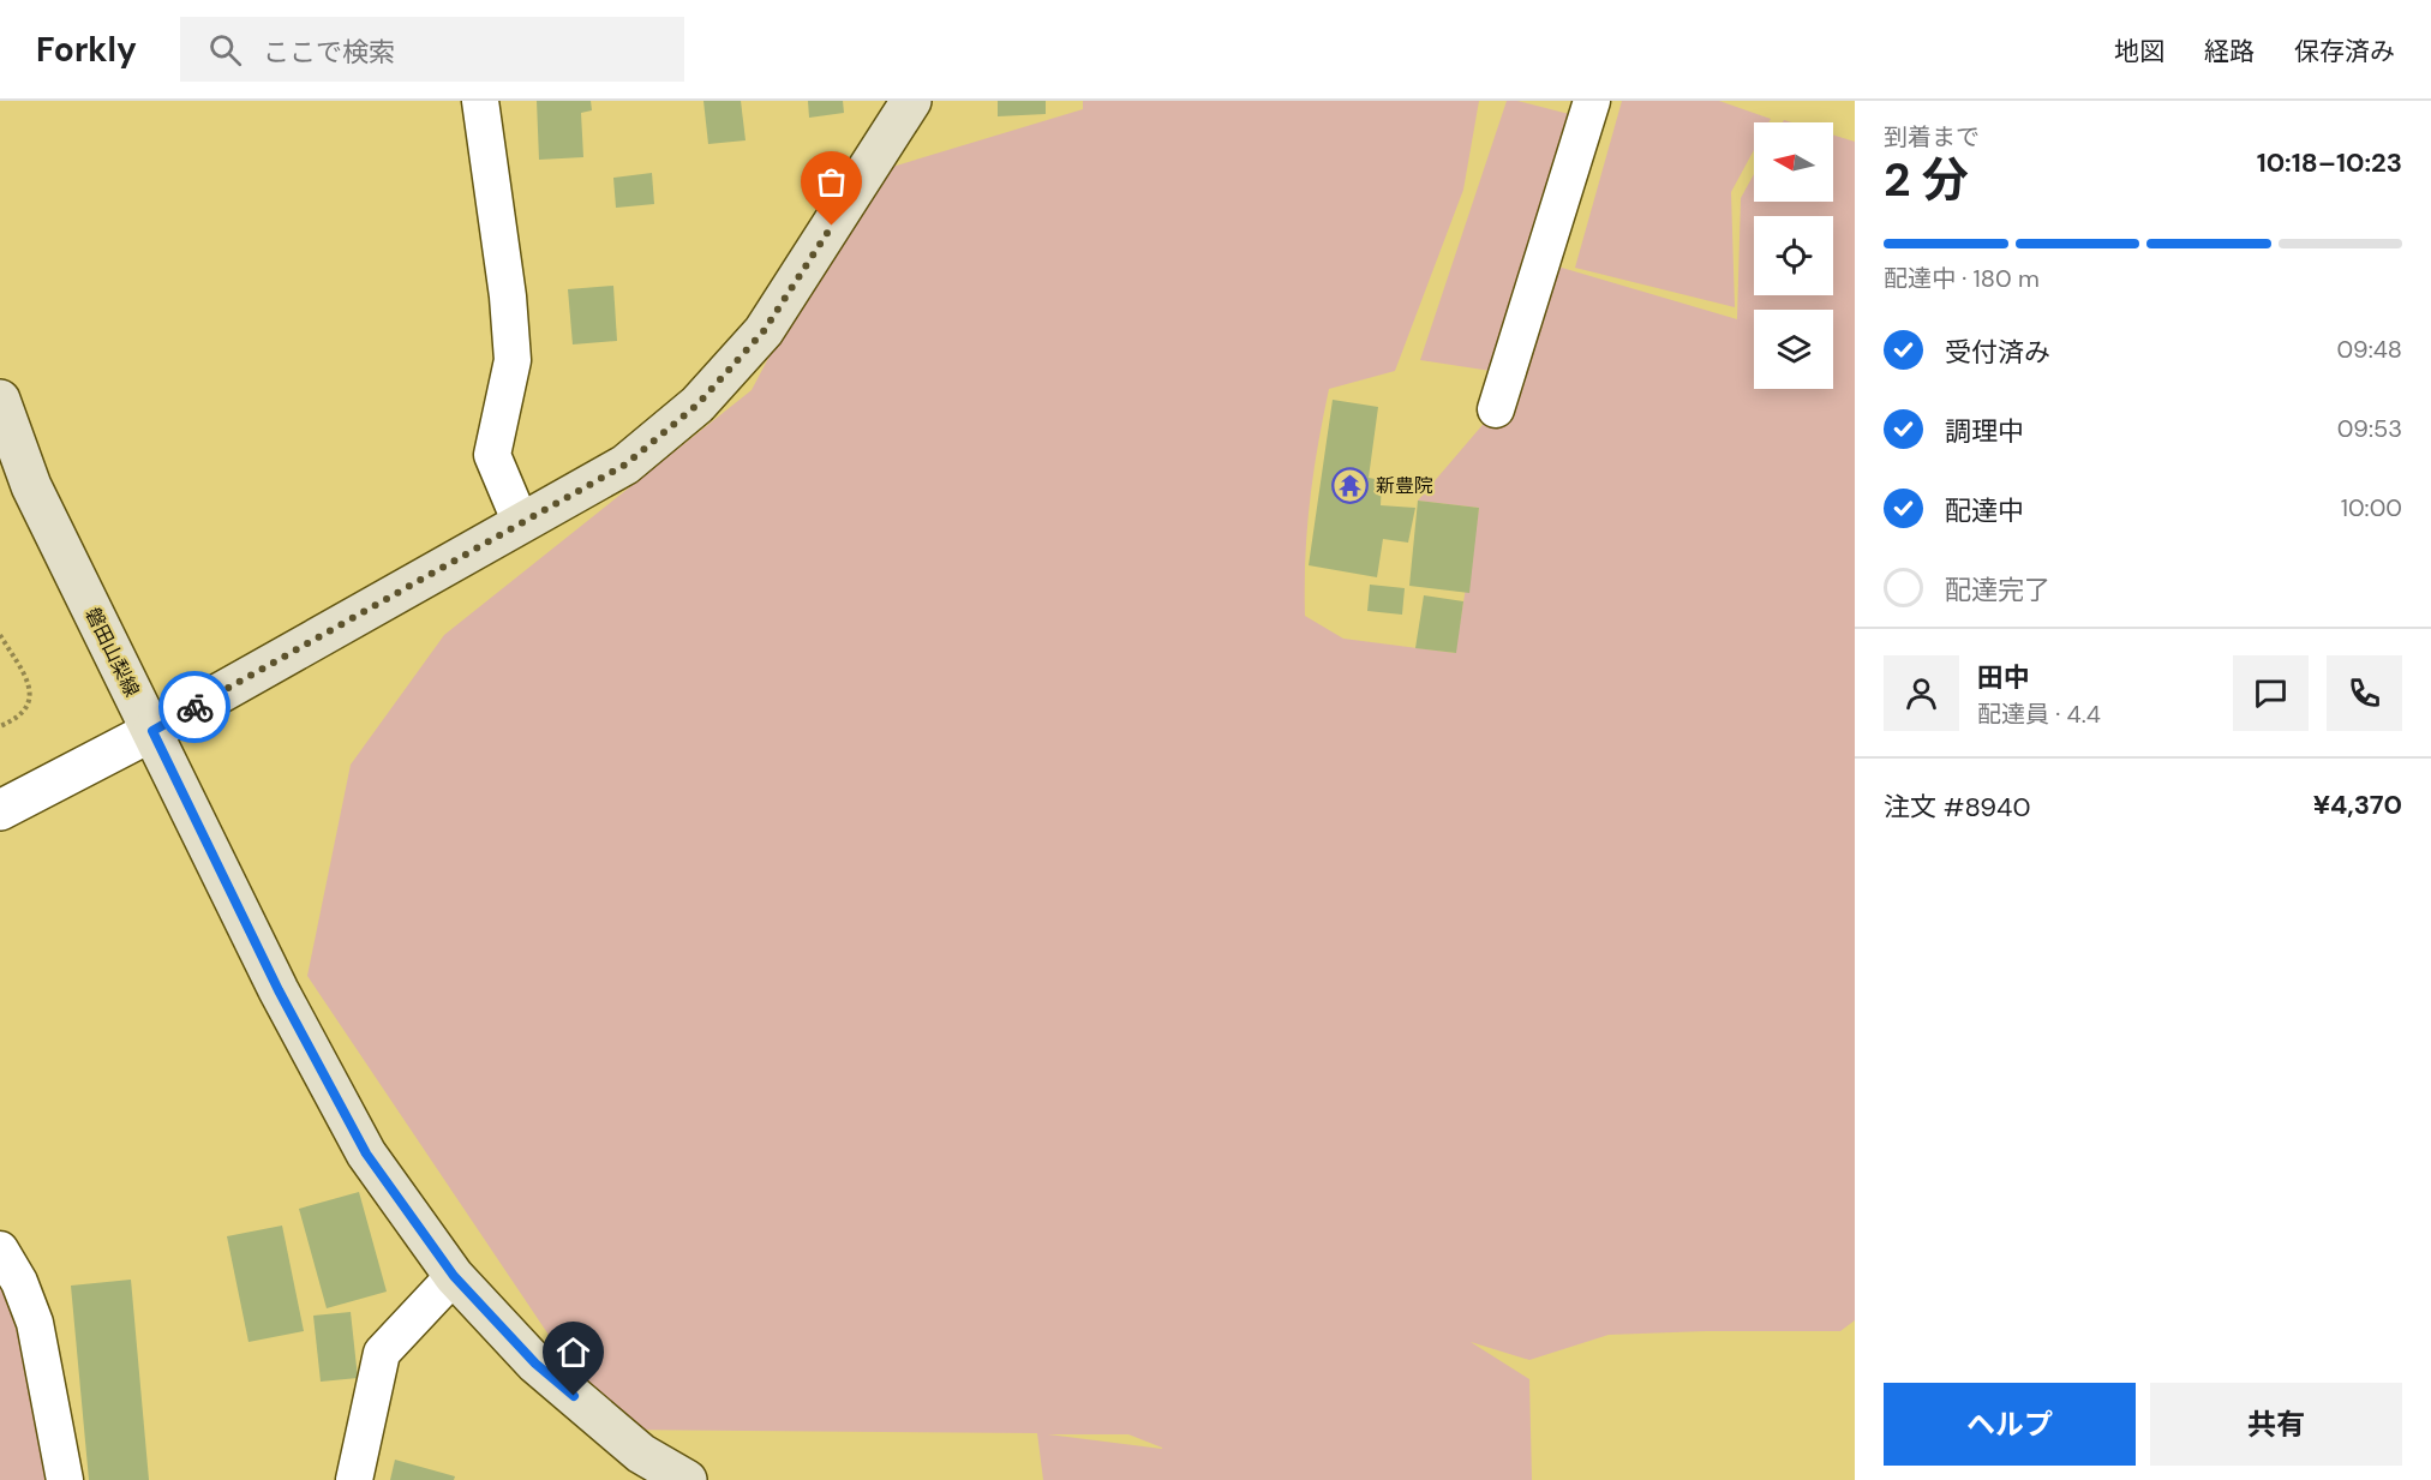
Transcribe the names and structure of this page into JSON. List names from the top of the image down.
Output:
{
  "streets": {
    "main road": ["磐田山梨線"]
  },
  "places": {
    "temple": ["新豊院"]
  },
  "north": "left",
  "page": {
    "header": "Forkly",
    "search": "ここで検索",
    "nav": ["地図", "経路", "保存済み"],
    "heading": ["2 分", "到着まで", "10:18–10:23"],
    "panel": [
      "田中",
      "配達員 · 4.4",
      "注文 #8940",
      "¥4,370"
    ],
    "bar": "配達中 · 180 m",
    "list": [
      ["受付済み", "09:48"],
      ["調理中", "09:53"],
      ["配達中", "10:00"],
      "配達完了"
    ],
    "buttons": ["ヘルプ", "共有"]
  }
}
